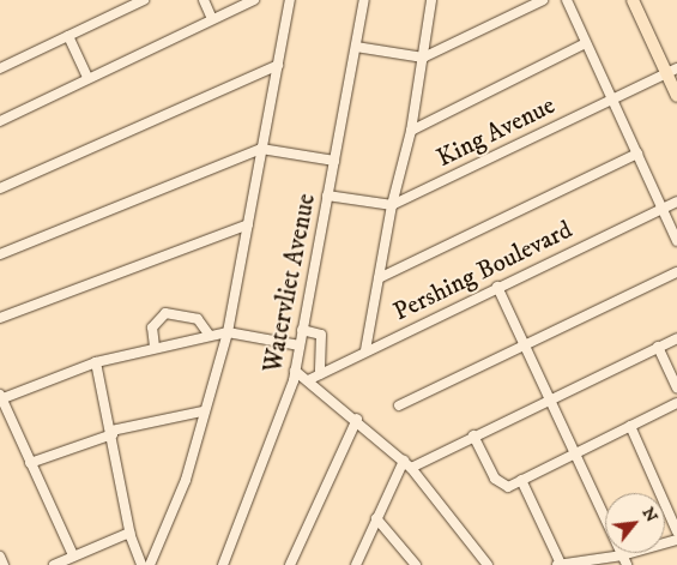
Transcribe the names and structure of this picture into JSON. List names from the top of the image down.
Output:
{
  "streets": {
    "street": ["King Avenue", "Pershing Boulevard", "Watervliet Avenue"]
  },
  "north": "top right"
}
